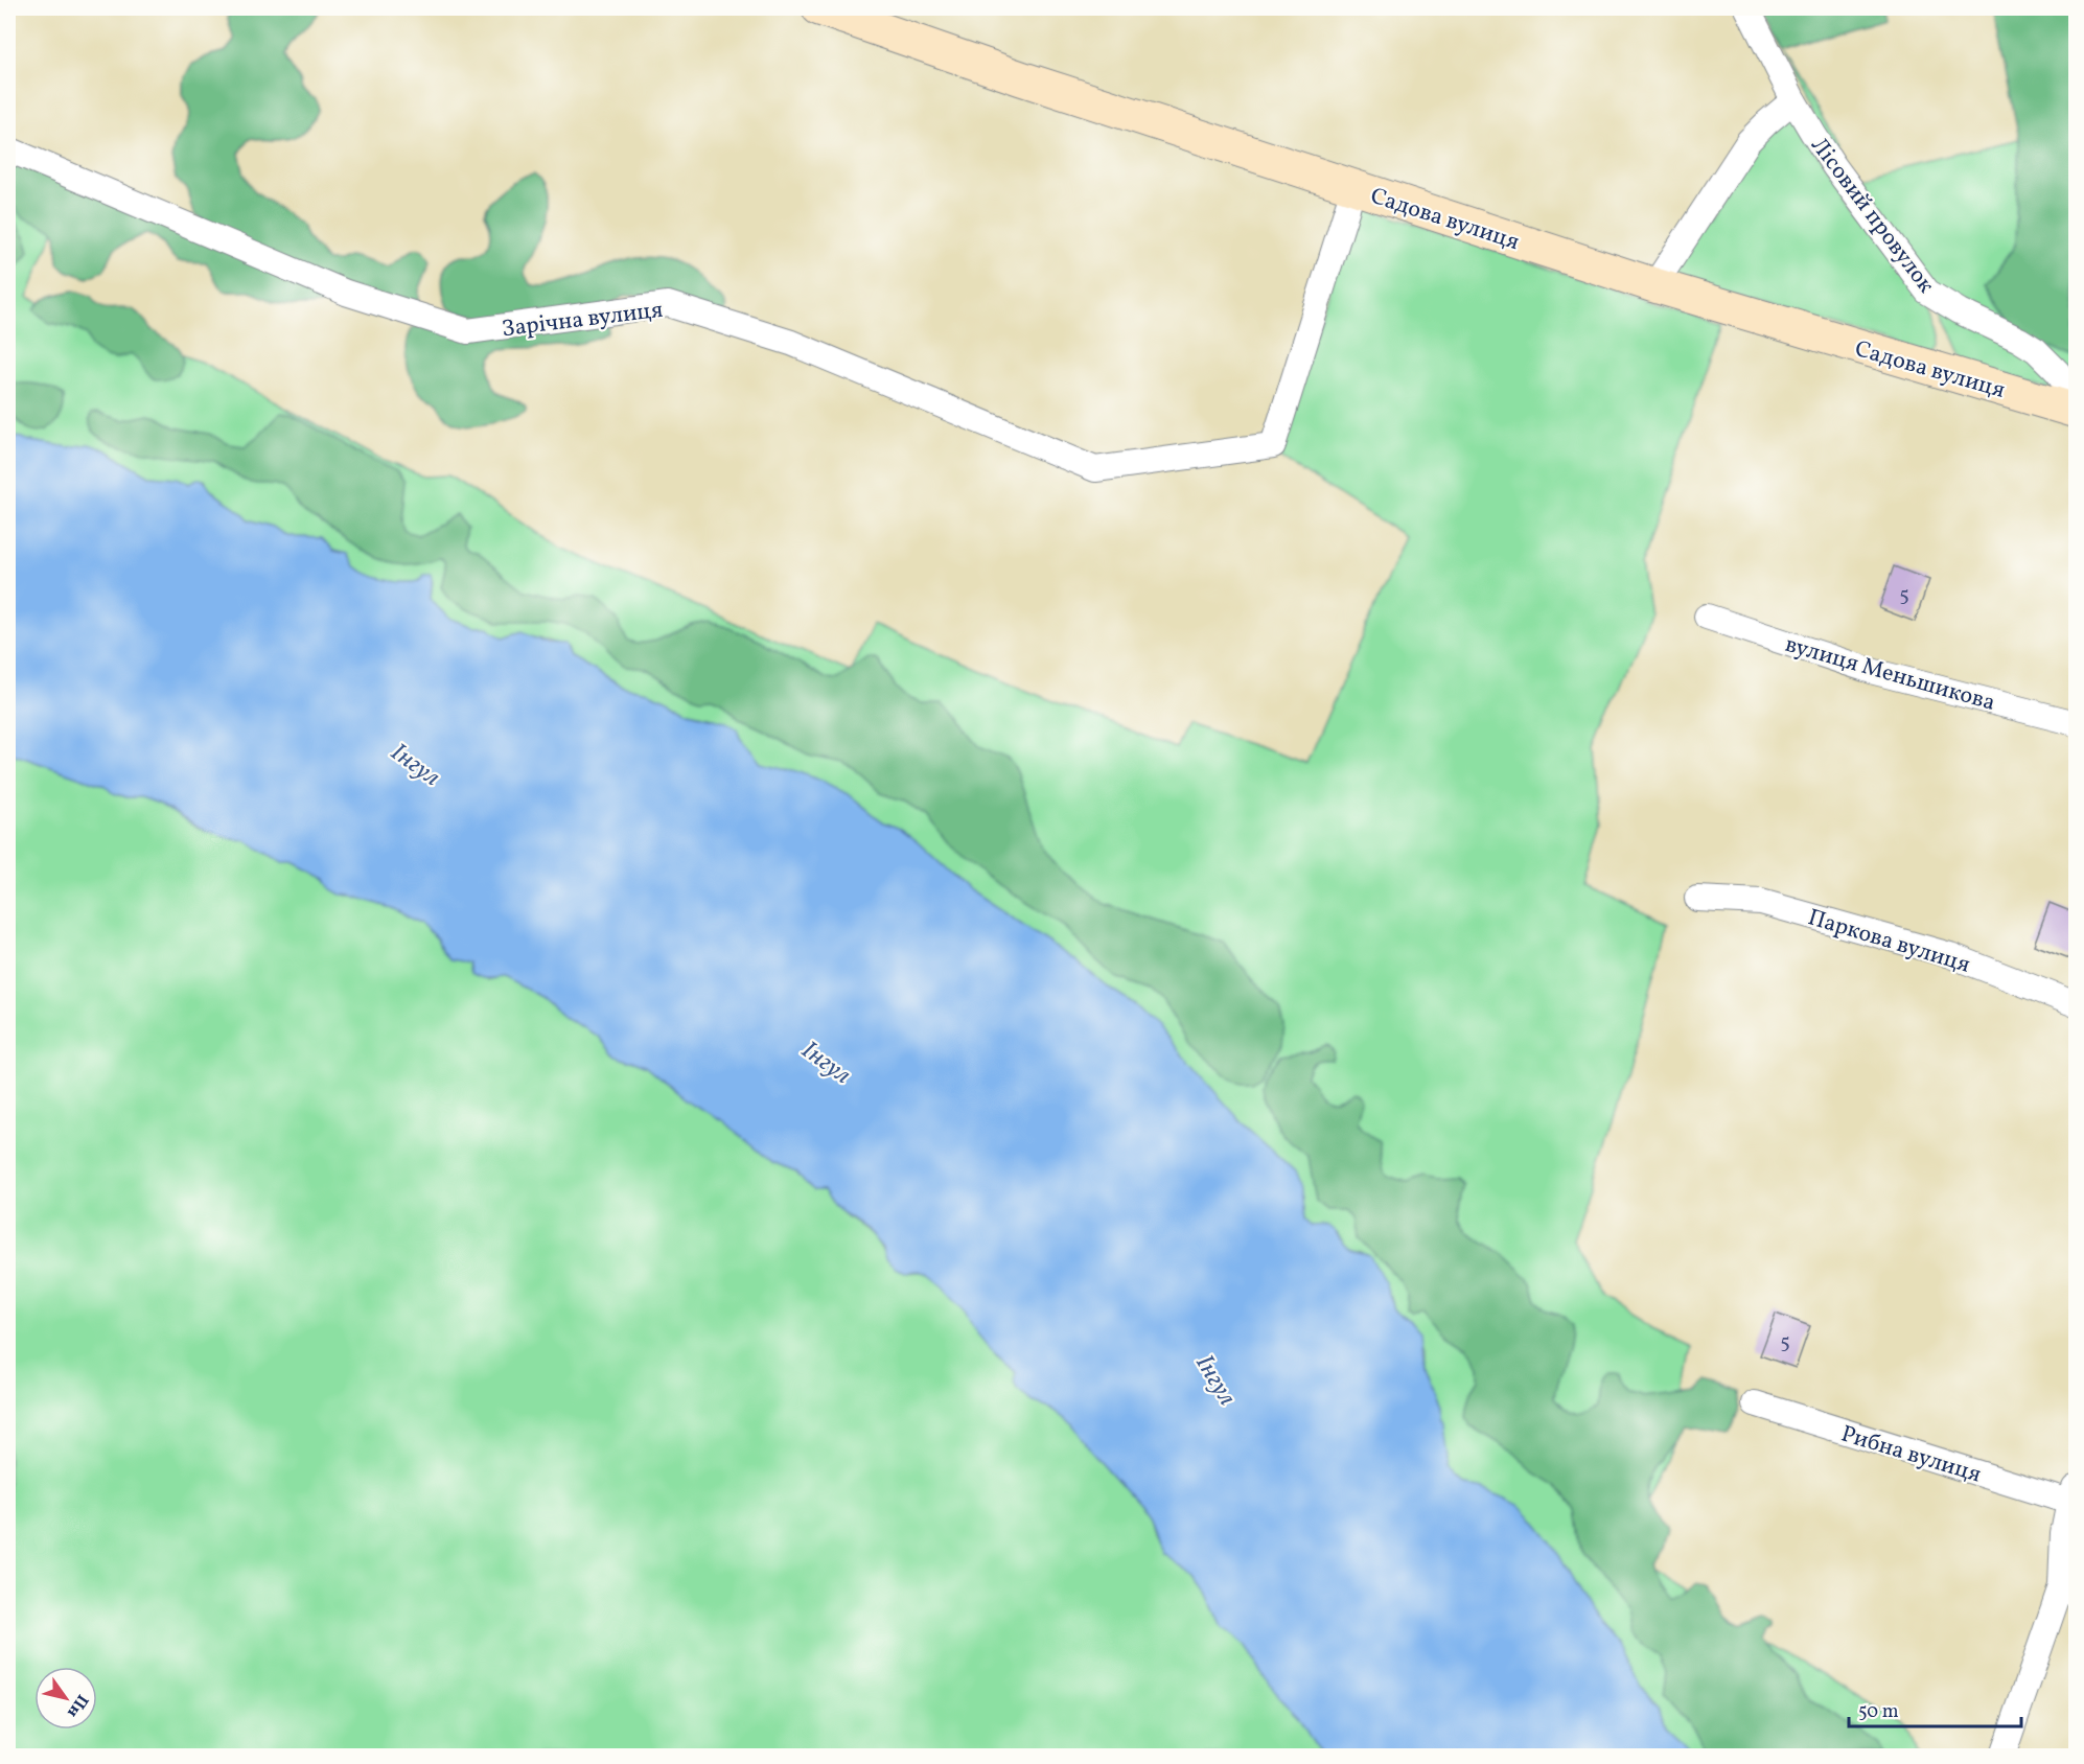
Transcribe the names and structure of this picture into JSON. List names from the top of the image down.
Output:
{
  "streets": {
    "street": [
      "Лісовий провулок",
      "Садова вулиця",
      "Зарічна вулиця",
      "вулиця Меньшикова",
      "Паркова вулиця",
      "Рибна вулиця"
    ]
  },
  "crossings": [
    ["Садова вулиця", "Зарічна вулиця"]
  ],
  "water": ["Інгул"],
  "house_numbers": ["5", "5"],
  "scale_bar": "50 m",
  "north": "bottom right"
}
